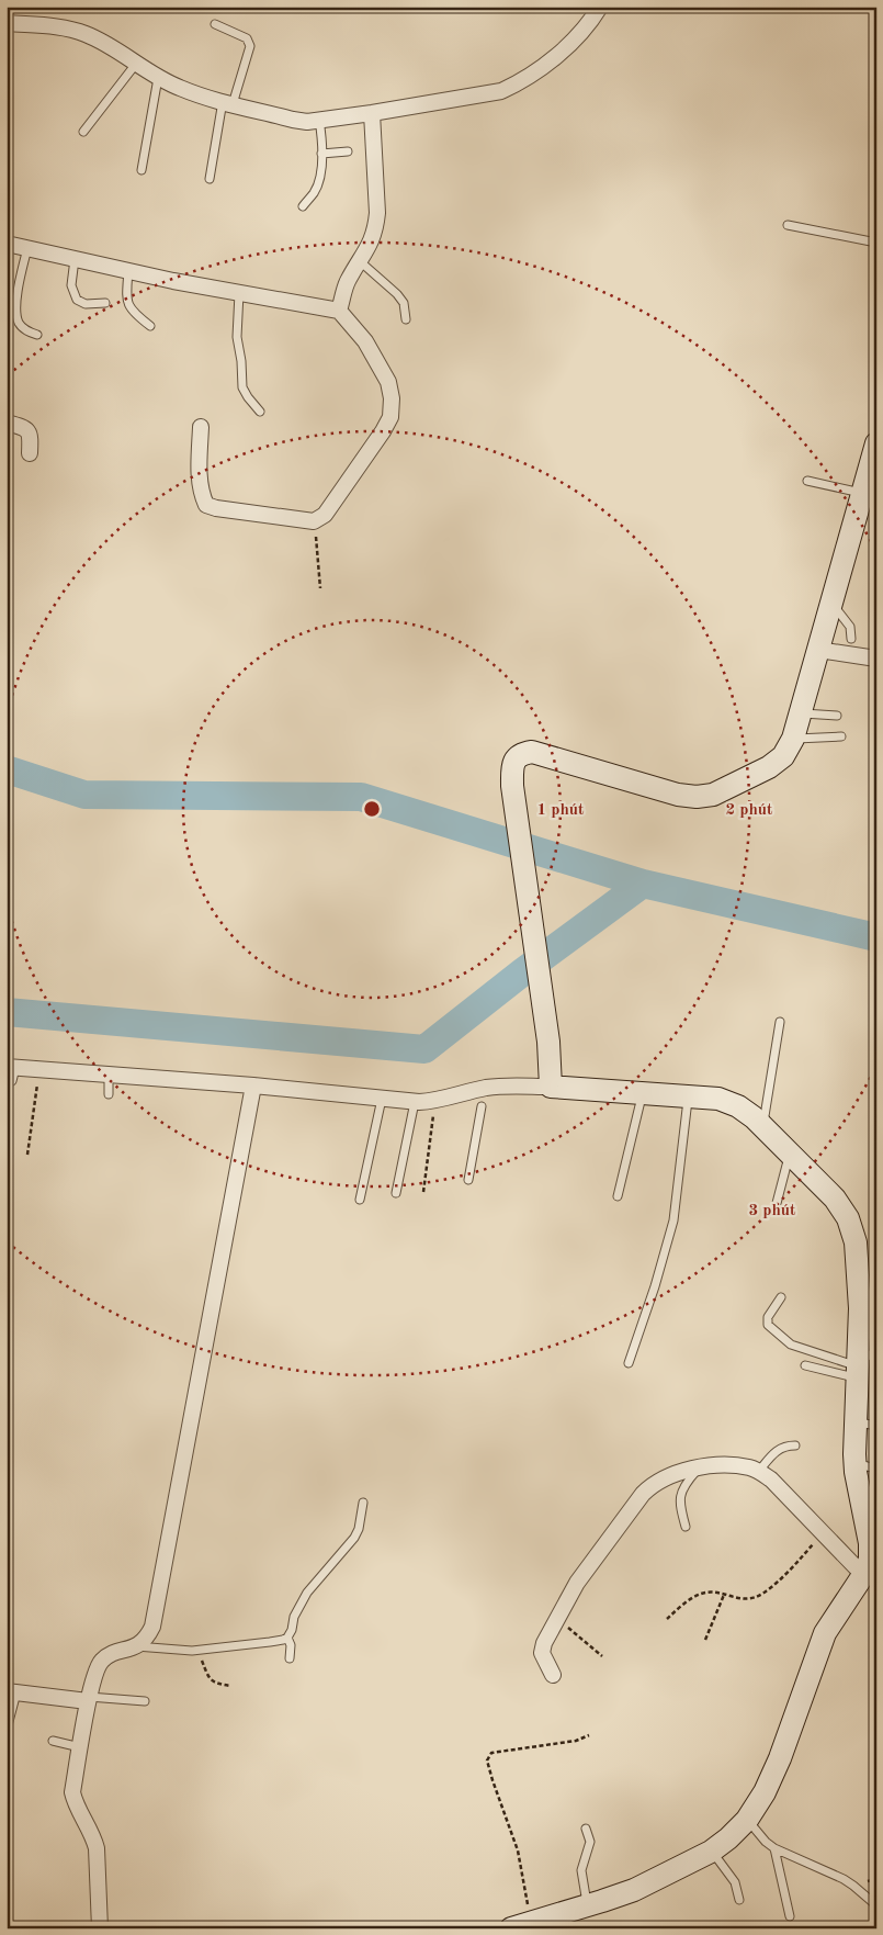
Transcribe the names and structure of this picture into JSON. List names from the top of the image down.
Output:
{
  "rings": ["1 phút", "2 phút", "3 phút"]
}
